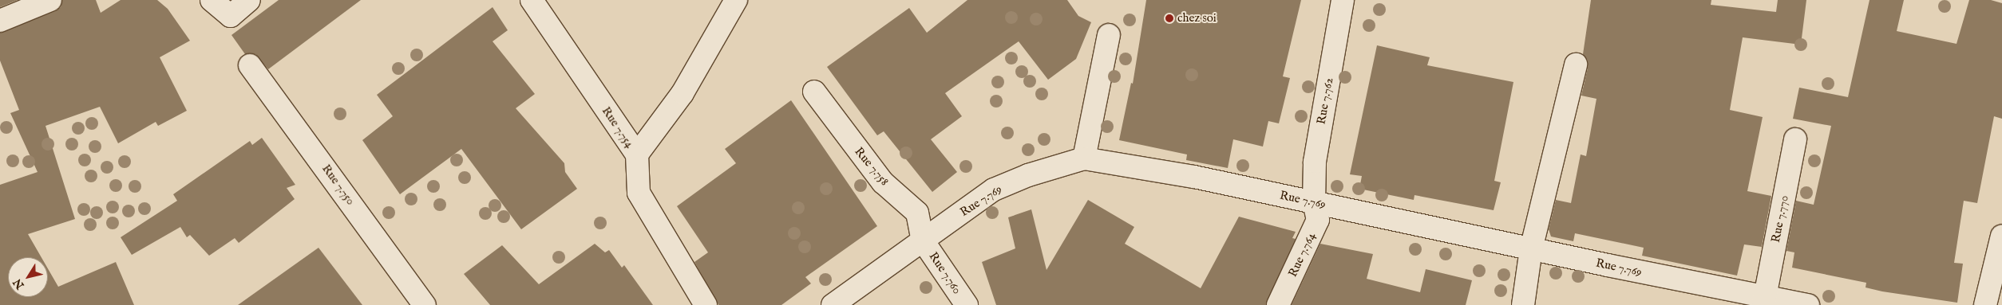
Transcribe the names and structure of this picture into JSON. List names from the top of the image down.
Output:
{
  "streets": {
    "street": [
      "Rue 7.762",
      "Rue 7.754",
      "Rue 7.758",
      "Rue 7.750",
      "Rue 7.769",
      "Rue 7.770",
      "Rue 7.764",
      "Rue 7.760"
    ]
  },
  "crossings": [
    ["Rue 7.762", "Rue 7.769"],
    ["Rue 7.762", "Rue 7.764"],
    ["Rue 7.758", "Rue 7.769"],
    ["Rue 7.758", "Rue 7.760"],
    ["Rue 7.769", "Rue 7.770"],
    ["Rue 7.769", "Rue 7.764"],
    ["Rue 7.769", "Rue 7.760"]
  ],
  "places": ["chez soi"],
  "north": "bottom left"
}
